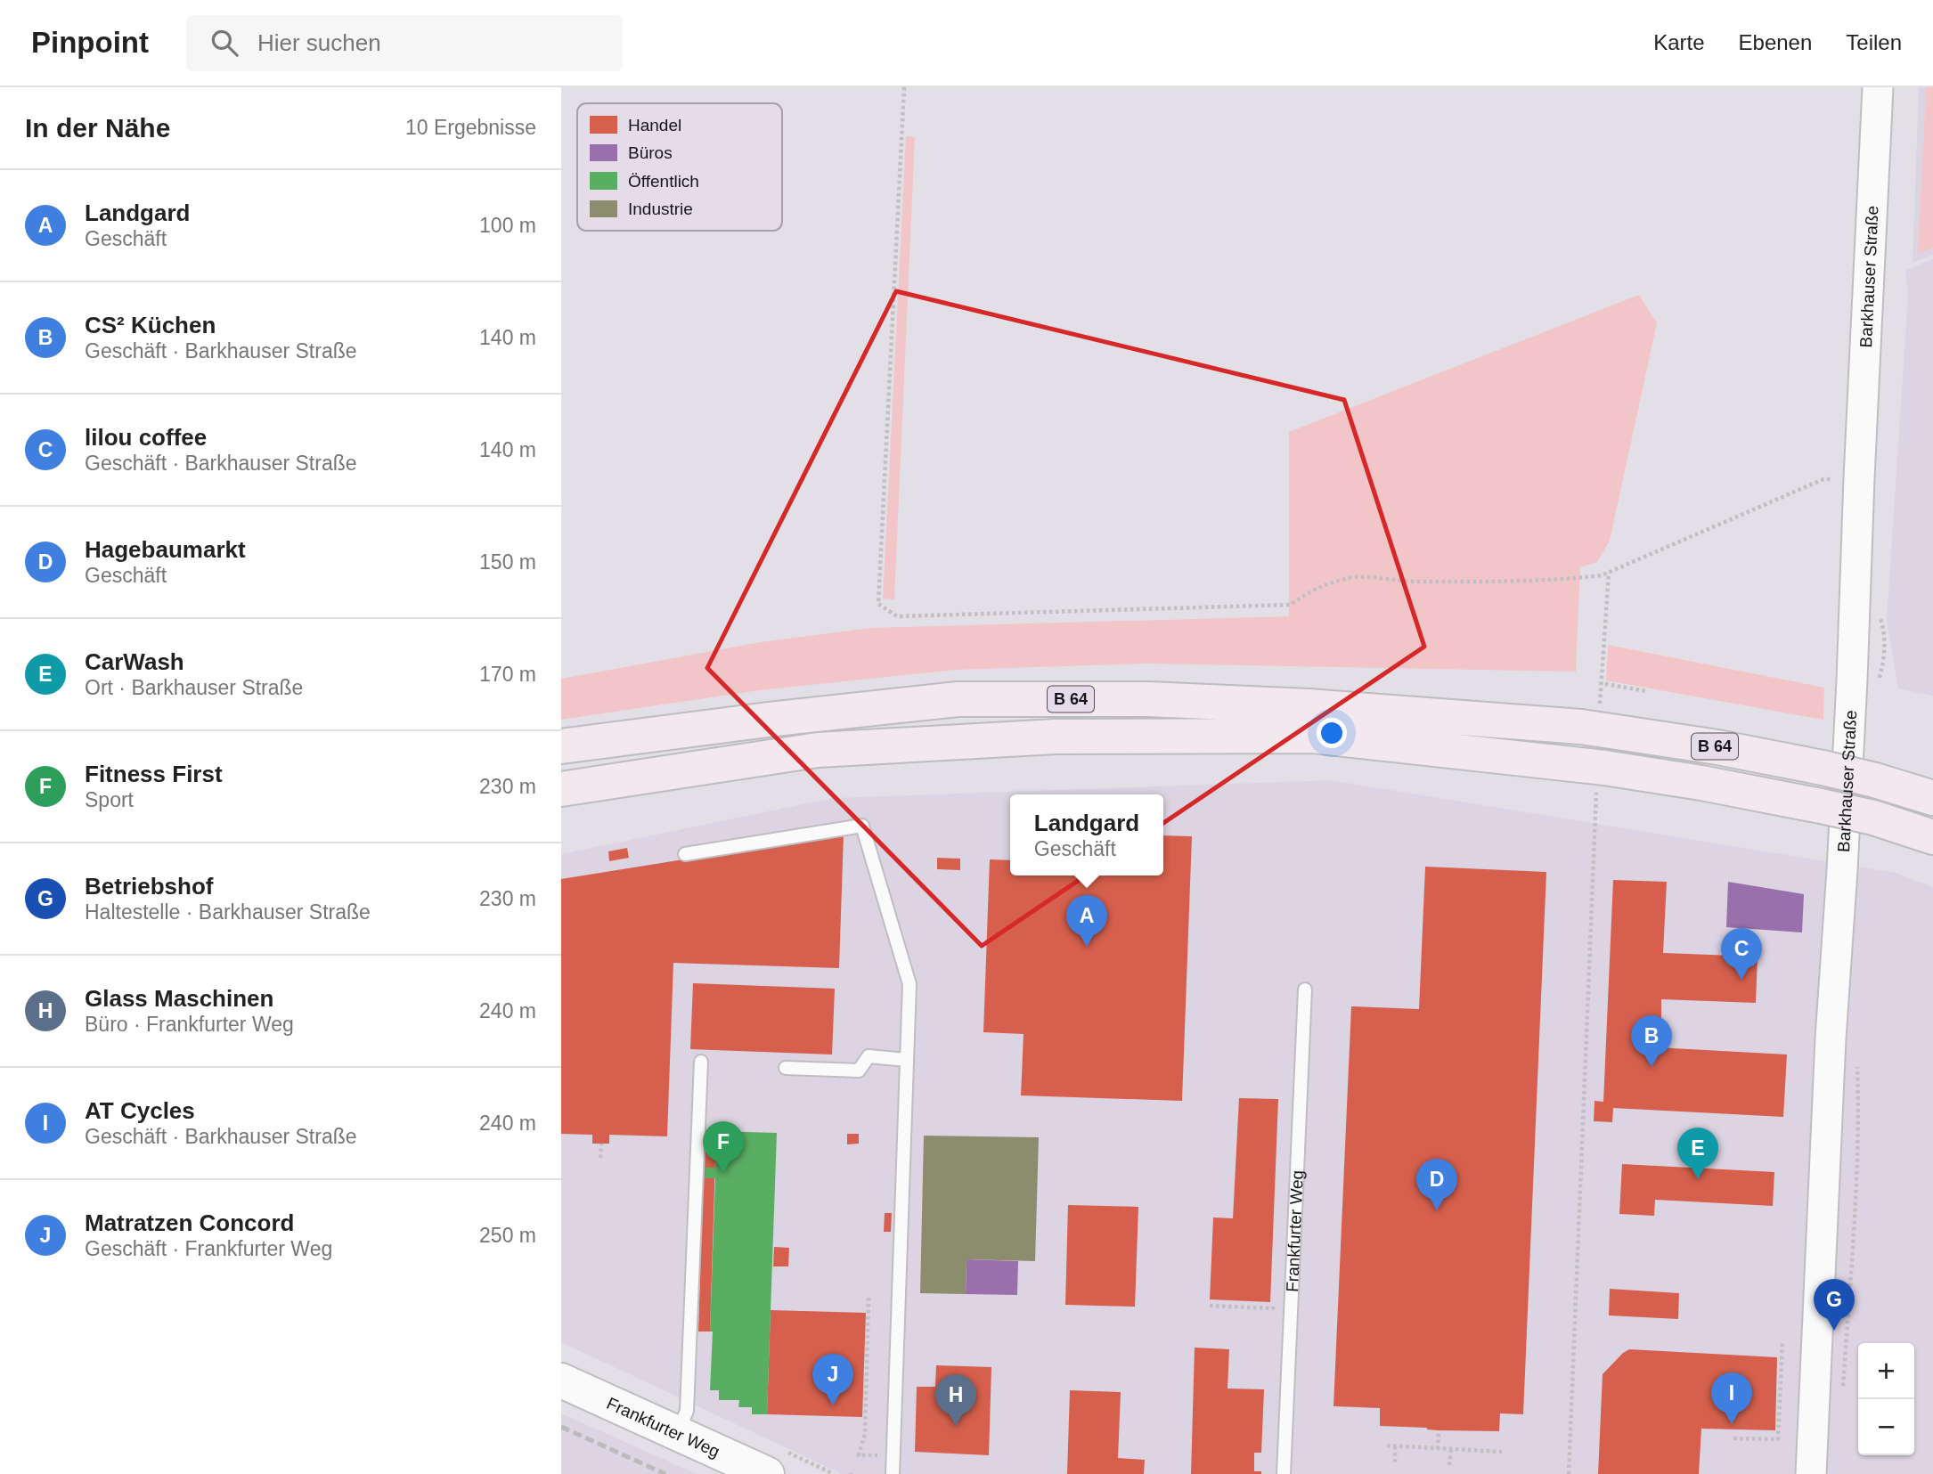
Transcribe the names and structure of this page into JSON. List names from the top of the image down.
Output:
{
  "streets": {
    "highway": ["B 64"],
    "main road": ["Frankfurter Weg"],
    "street": ["Barkhauser Straße"]
  },
  "legend": [
    "Handel",
    "Büros",
    "Öffentlich",
    "Industrie"
  ],
  "page": {
    "header": "Pinpoint",
    "search": "Hier suchen",
    "nav": ["Karte", "Ebenen", "Teilen"],
    "heading": ["In der Nähe", "10 Ergebnisse"],
    "list": [
      {
        "mark": "A",
        "name": "Landgard",
        "note": "Geschäft",
        "value": "100 m"
      },
      {
        "mark": "B",
        "name": "CS² Küchen",
        "note": "Geschäft · Barkhauser Straße",
        "value": "140 m"
      },
      {
        "mark": "C",
        "name": "lilou coffee",
        "note": "Geschäft · Barkhauser Straße",
        "value": "140 m"
      },
      {
        "mark": "D",
        "name": "Hagebaumarkt",
        "note": "Geschäft",
        "value": "150 m"
      },
      {
        "mark": "E",
        "name": "CarWash",
        "note": "Ort · Barkhauser Straße",
        "value": "170 m"
      },
      {
        "mark": "F",
        "name": "Fitness First",
        "note": "Sport",
        "value": "230 m"
      },
      {
        "mark": "G",
        "name": "Betriebshof",
        "note": "Haltestelle · Barkhauser Straße",
        "value": "230 m"
      },
      {
        "mark": "H",
        "name": "Glass Maschinen",
        "note": "Büro · Frankfurter Weg",
        "value": "240 m"
      },
      {
        "mark": "I",
        "name": "AT Cycles",
        "note": "Geschäft · Barkhauser Straße",
        "value": "240 m"
      },
      {
        "mark": "J",
        "name": "Matratzen Concord",
        "note": "Geschäft · Frankfurter Weg",
        "value": "250 m"
      }
    ],
    "popup": ["Landgard", "Geschäft"],
    "pins": [
      "A",
      "C",
      "B",
      "F",
      "E",
      "D",
      "G",
      "J",
      "I",
      "H"
    ],
    "map_buttons": ["+", "−"]
  }
}
